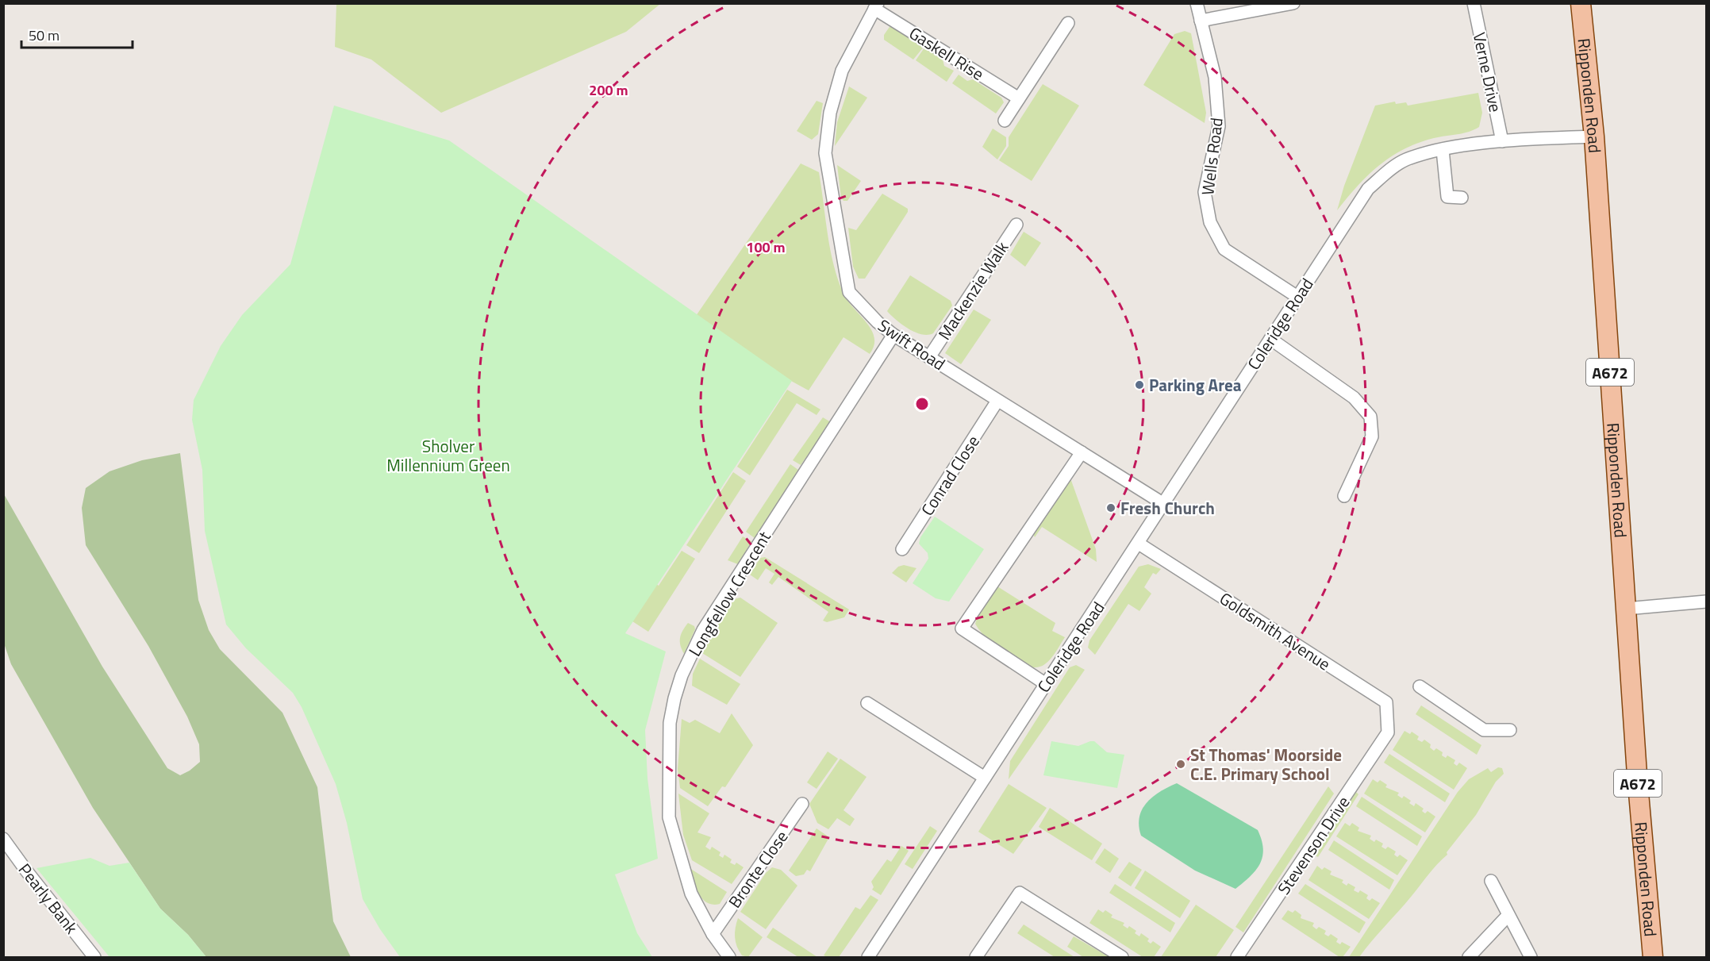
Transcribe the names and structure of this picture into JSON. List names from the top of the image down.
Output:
{
  "streets": {
    "main road": ["Ripponden Road", "A672"],
    "street": [
      "Gaskell Rise",
      "Verne Drive",
      "Wells Road",
      "Mackenzie Walk",
      "Coleridge Road",
      "Swift Road",
      "Conrad Close",
      "Longfellow Crescent",
      "Goldsmith Avenue",
      "Stevenson Drive",
      "Bronte Close",
      "Pearly Bank"
    ]
  },
  "crossings": [
    ["Gaskell Rise", "Swift Road"],
    ["Verne Drive", "Coleridge Road"],
    ["Ripponden Road", "Coleridge Road"],
    ["Wells Road", "Coleridge Road"],
    ["Mackenzie Walk", "Swift Road"],
    ["Coleridge Road", "Swift Road"],
    ["Coleridge Road", "Goldsmith Avenue"],
    ["Swift Road", "Conrad Close"],
    ["Swift Road", "Longfellow Crescent"],
    ["Longfellow Crescent", "Bronte Close"],
    ["Goldsmith Avenue", "Stevenson Drive"]
  ],
  "parks": ["Sholver Millennium Green"],
  "places": ["Parking Area", "Fresh Church", "St Thomas' Moorside C.E. Primary School"],
  "scale_bar": "50 m",
  "rings": ["200 m", "100 m"]
}
